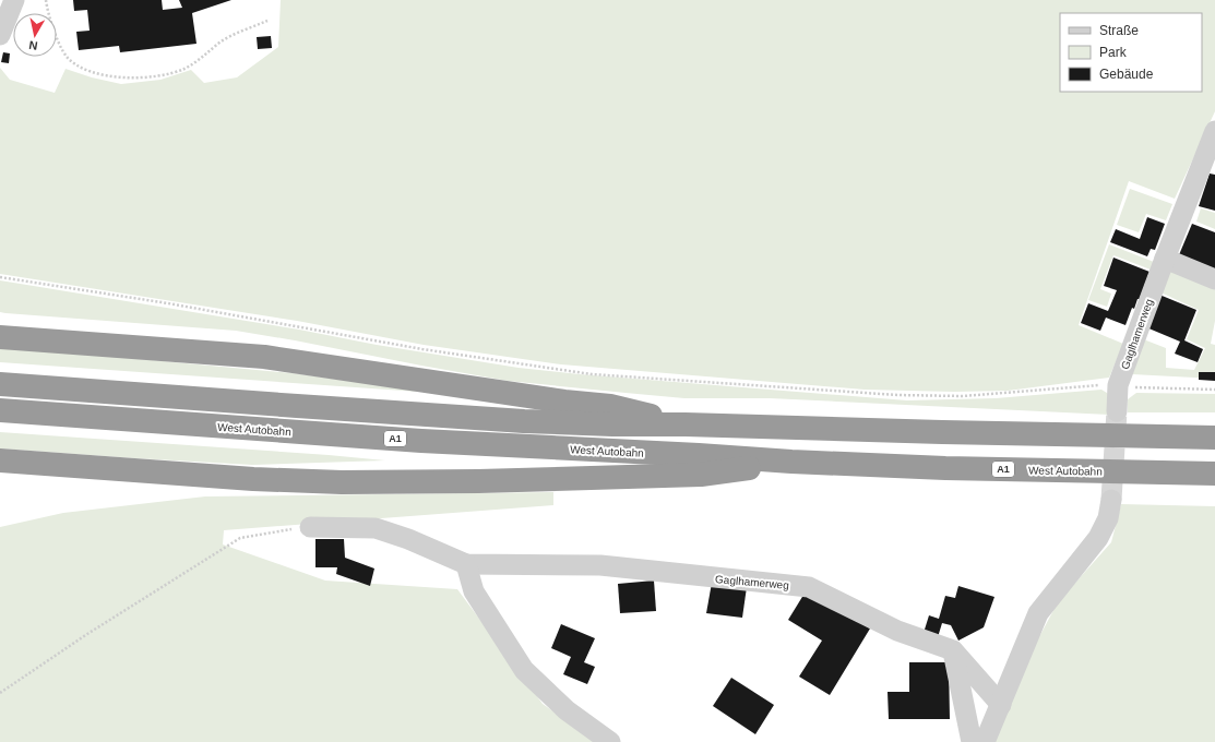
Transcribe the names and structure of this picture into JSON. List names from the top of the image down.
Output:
{
  "streets": {
    "highway": ["West Autobahn", "A1"],
    "street": ["Gaglhamerweg"]
  },
  "legend": ["Straße", "Park", "Gebäude"],
  "north": "bottom"
}
